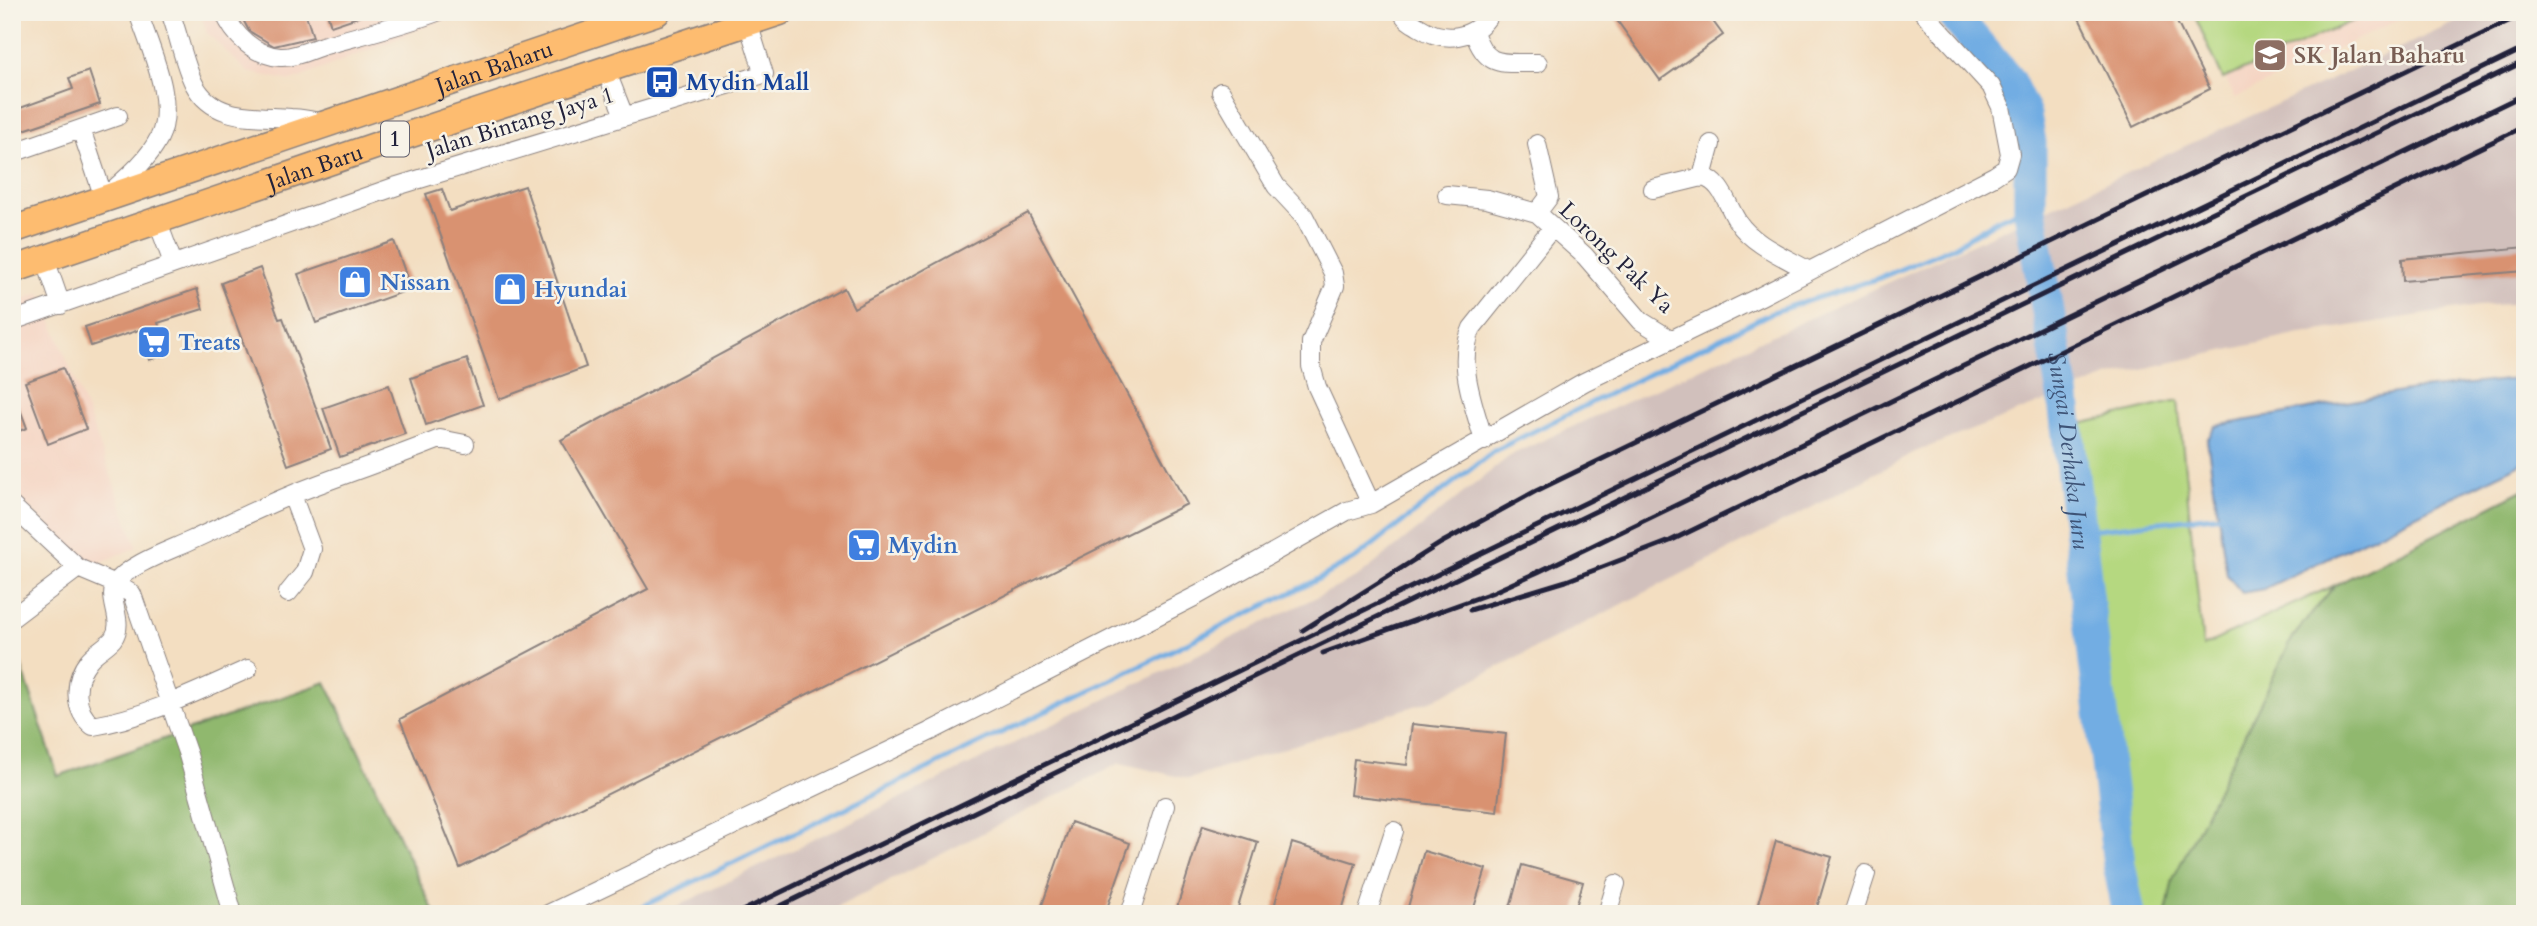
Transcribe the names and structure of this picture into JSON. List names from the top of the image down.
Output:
{
  "streets": {
    "highway": ["Jalan Baharu", "1", "Jalan Baru"],
    "street": ["Jalan Bintang Jaya 1", "Lorong Pak Ya"]
  },
  "crossings": [
    ["Jalan Baharu", "Jalan Baru"],
    ["Jalan Bintang Jaya 1", "Jalan Baru"]
  ],
  "water": ["Sungai Derhaka Juru"],
  "places": {
    "school or university": ["SK Jalan Baharu"],
    "bus stop": ["Mydin Mall"],
    "shop": ["Nissan", "Hyundai"],
    "supermarket": ["Treats", "Mydin"]
  }
}
